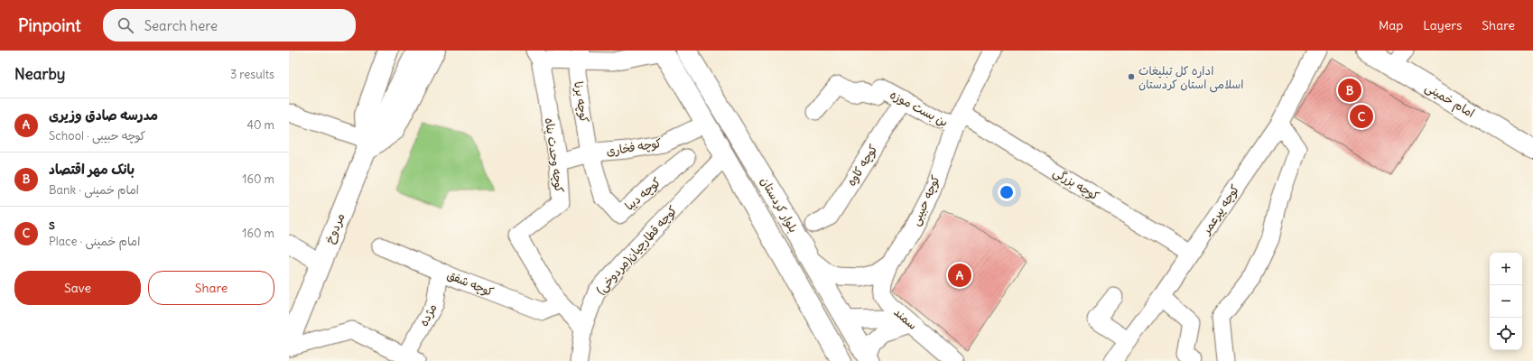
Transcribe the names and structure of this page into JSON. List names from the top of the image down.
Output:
{
  "streets": {
    "main road": ["امام خمینی", "بلوار کردستان", "مردوخ"],
    "street": [
      "کوچه برنا",
      "بن بست موزه",
      "کوچه فخاری",
      "کوچه وحدت پناه",
      "کوچه کاوه",
      "کوچه بزرگی",
      "کوچه دیبا",
      "کوچه حبیبی",
      "کوچه پیرعمر",
      "کوچه قطارچیان(مردوخی)",
      "کوچه شفق",
      "مژده",
      "سمند"
    ]
  },
  "crossings": [
    ["کوچه برنا", "کوچه فخاری"],
    ["کوچه برنا", "کوچه دیبا"],
    ["بن بست موزه", "کوچه کاوه"],
    ["بن بست موزه", "کوچه بزرگی"],
    ["بن بست موزه", "کوچه حبیبی"],
    ["کوچه فخاری", "کوچه وحدت پناه"],
    ["کوچه فخاری", "کوچه دیبا"],
    ["کوچه فخاری", "بلوار کردستان"],
    ["کوچه وحدت پناه", "کوچه قطارچیان(مردوخی)"],
    ["کوچه وحدت پناه", "کوچه شفق"],
    ["کوچه بزرگی", "کوچه حبیبی"],
    ["کوچه بزرگی", "کوچه پیرعمر"],
    ["کوچه حبیبی", "بلوار کردستان"],
    ["کوچه حبیبی", "سمند"],
    ["بلوار کردستان", "کوچه قطارچیان(مردوخی)"],
    ["کوچه شفق", "مژده"]
  ],
  "places": ["اداره کل تبلیغات اسلامی استان کردستان"],
  "page": {
    "header": "Pinpoint",
    "search": "Search here",
    "nav": ["Map", "Layers", "Share"],
    "heading": ["Nearby", "3 results"],
    "pins": ["B", "C", "A"],
    "list": [
      {
        "mark": "A",
        "name": "مدرسه صادق وزیری",
        "note": "School · کوچه حبیبی",
        "value": "40 m"
      },
      {
        "mark": "B",
        "name": "بانک مهر اقتصاد",
        "note": "Bank · امام خمینی",
        "value": "160 m"
      },
      {
        "mark": "C",
        "name": "s",
        "note": "Place · امام خمینی",
        "value": "160 m"
      }
    ],
    "map_buttons": ["+", "−"],
    "buttons": ["Save", "Share"]
  }
}
